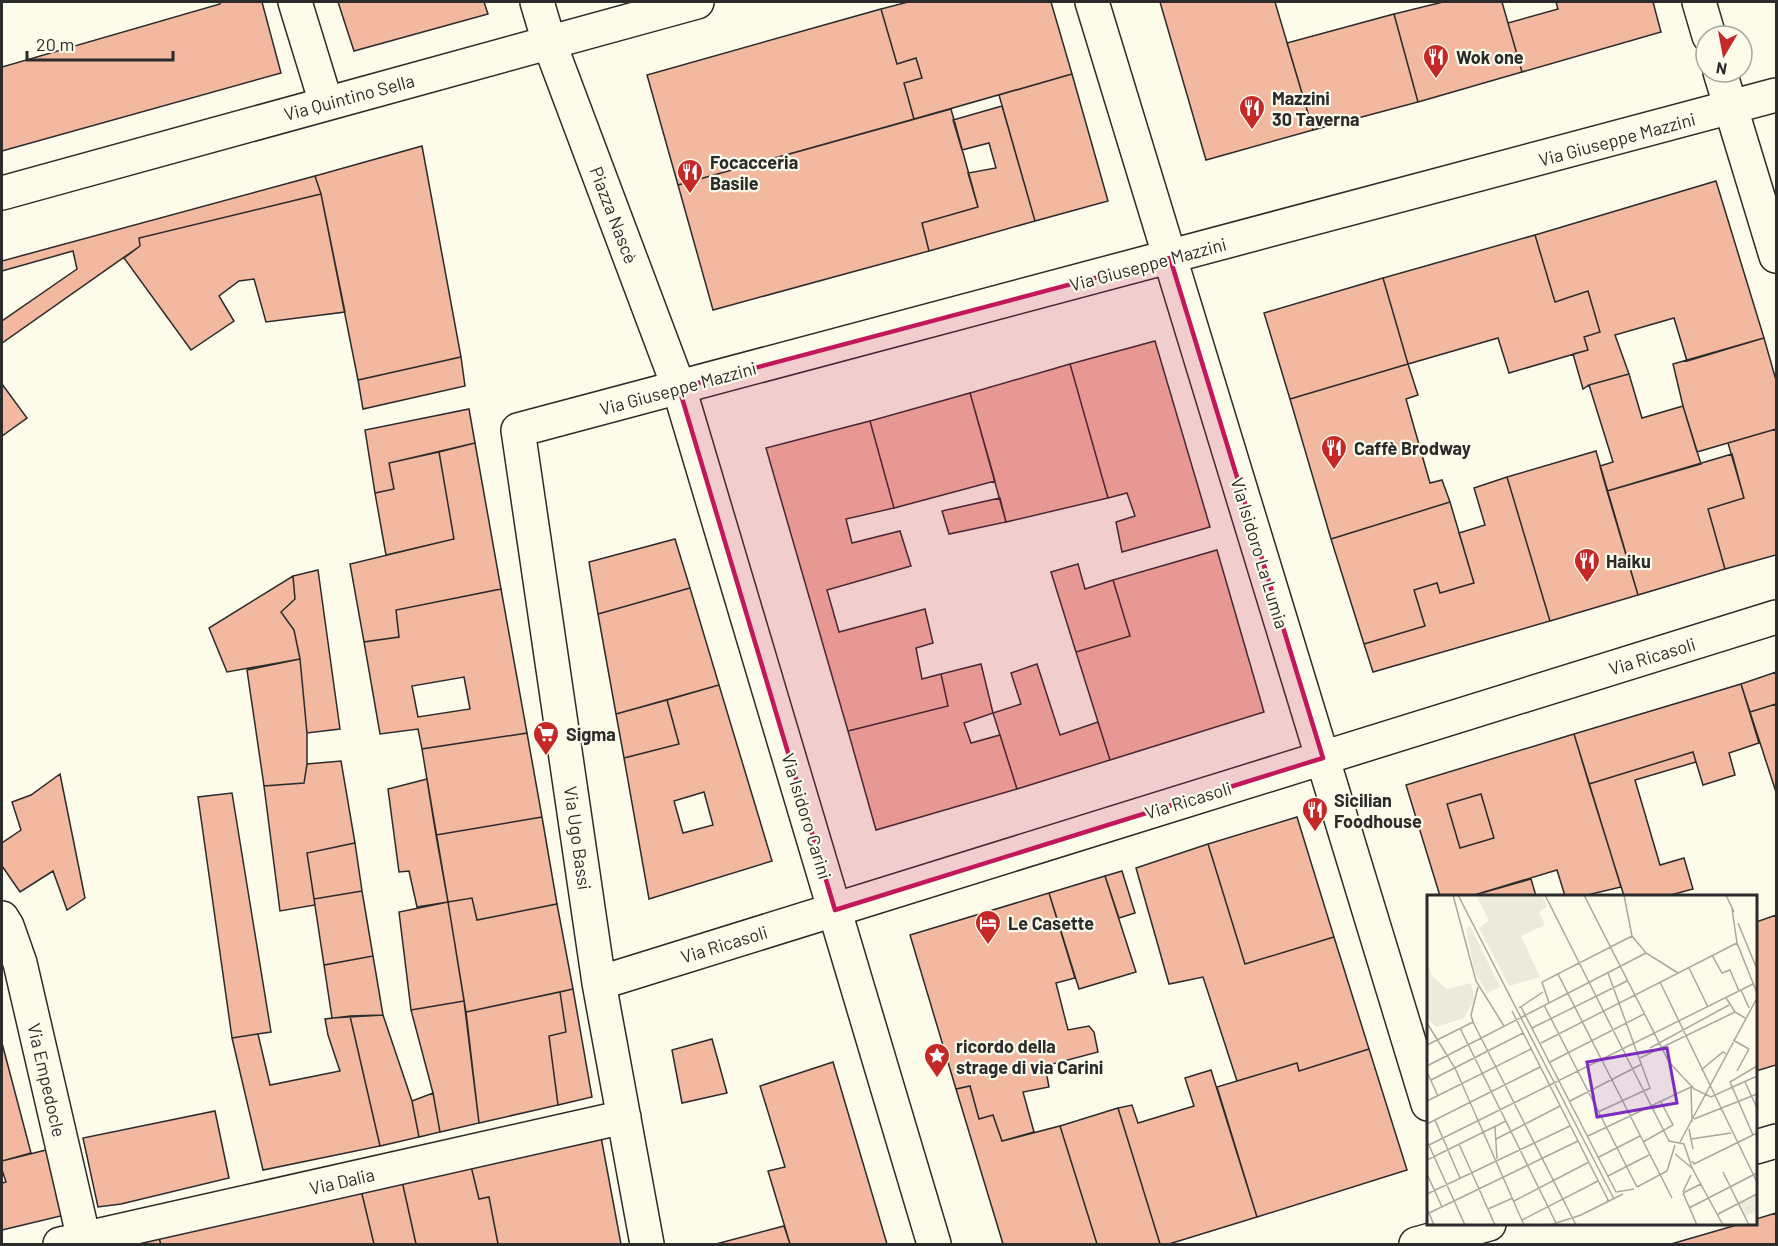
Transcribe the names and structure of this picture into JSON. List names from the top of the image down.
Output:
{
  "streets": {
    "street": [
      "Via Quintino Sella",
      "Via Giuseppe Mazzini",
      "Piazza Nascè",
      "Via Isidoro La Lumia",
      "Via Ricasoli",
      "Via Isidoro Carini",
      "Via Ugo Bassi",
      "Via Empedocle",
      "Via Dalia"
    ]
  },
  "crossings": [
    ["Via Quintino Sella", "Piazza Nascè"],
    ["Via Giuseppe Mazzini", "Piazza Nascè"],
    ["Via Giuseppe Mazzini", "Via Isidoro La Lumia"],
    ["Via Giuseppe Mazzini", "Via Isidoro Carini"],
    ["Via Giuseppe Mazzini", "Via Ugo Bassi"],
    ["Piazza Nascè", "Via Isidoro Carini"],
    ["Via Isidoro La Lumia", "Via Ricasoli"],
    ["Via Ricasoli", "Via Isidoro Carini"],
    ["Via Ricasoli", "Via Ugo Bassi"],
    ["Via Ugo Bassi", "Via Dalia"],
    ["Via Empedocle", "Via Dalia"]
  ],
  "places": {
    "restaurant": [
      "Wok one",
      "Mazzini 30 Taverna",
      "Focacceria Basile",
      "Caffè Brodway",
      "Haiku",
      "Sicilian Foodhouse"
    ],
    "supermarket": ["Sigma"],
    "hotel": ["Le Casette"],
    "place": ["ricordo della strage di via Carini"]
  },
  "scale_bar": "20 m",
  "north": "bottom"
}
